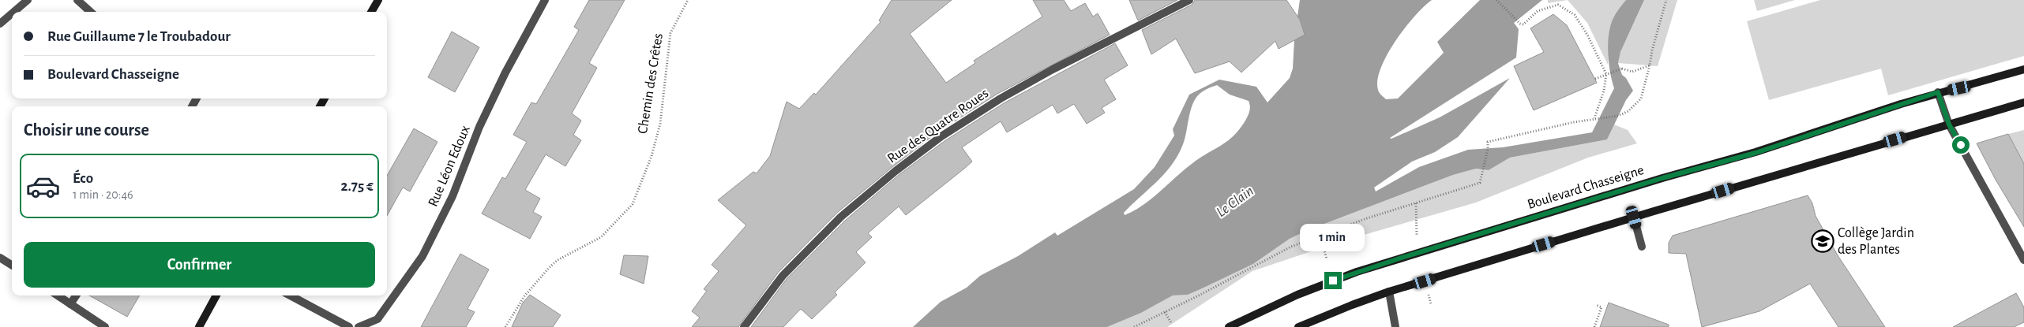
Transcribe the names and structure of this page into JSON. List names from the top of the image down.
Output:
{
  "streets": {
    "main road": ["Boulevard Chasseigne"],
    "street": ["Rue des Quatre Roues", "Rue Léon Edoux"],
    "path": ["Chemin des Crêtes"]
  },
  "water": ["Le Clain"],
  "places": {
    "school or university": ["Collège Jardin des Plantes"]
  },
  "page": {
    "banner": ["Rue Guillaume 7 le Troubadour", "Boulevard Chasseigne"],
    "heading": "Choisir une course",
    "list": [
      {
        "name": "Éco",
        "note": "1 min · 20:46",
        "value": "2.75 €"
      }
    ],
    "bubble": "1 min",
    "buttons": "Confirmer"
  }
}
